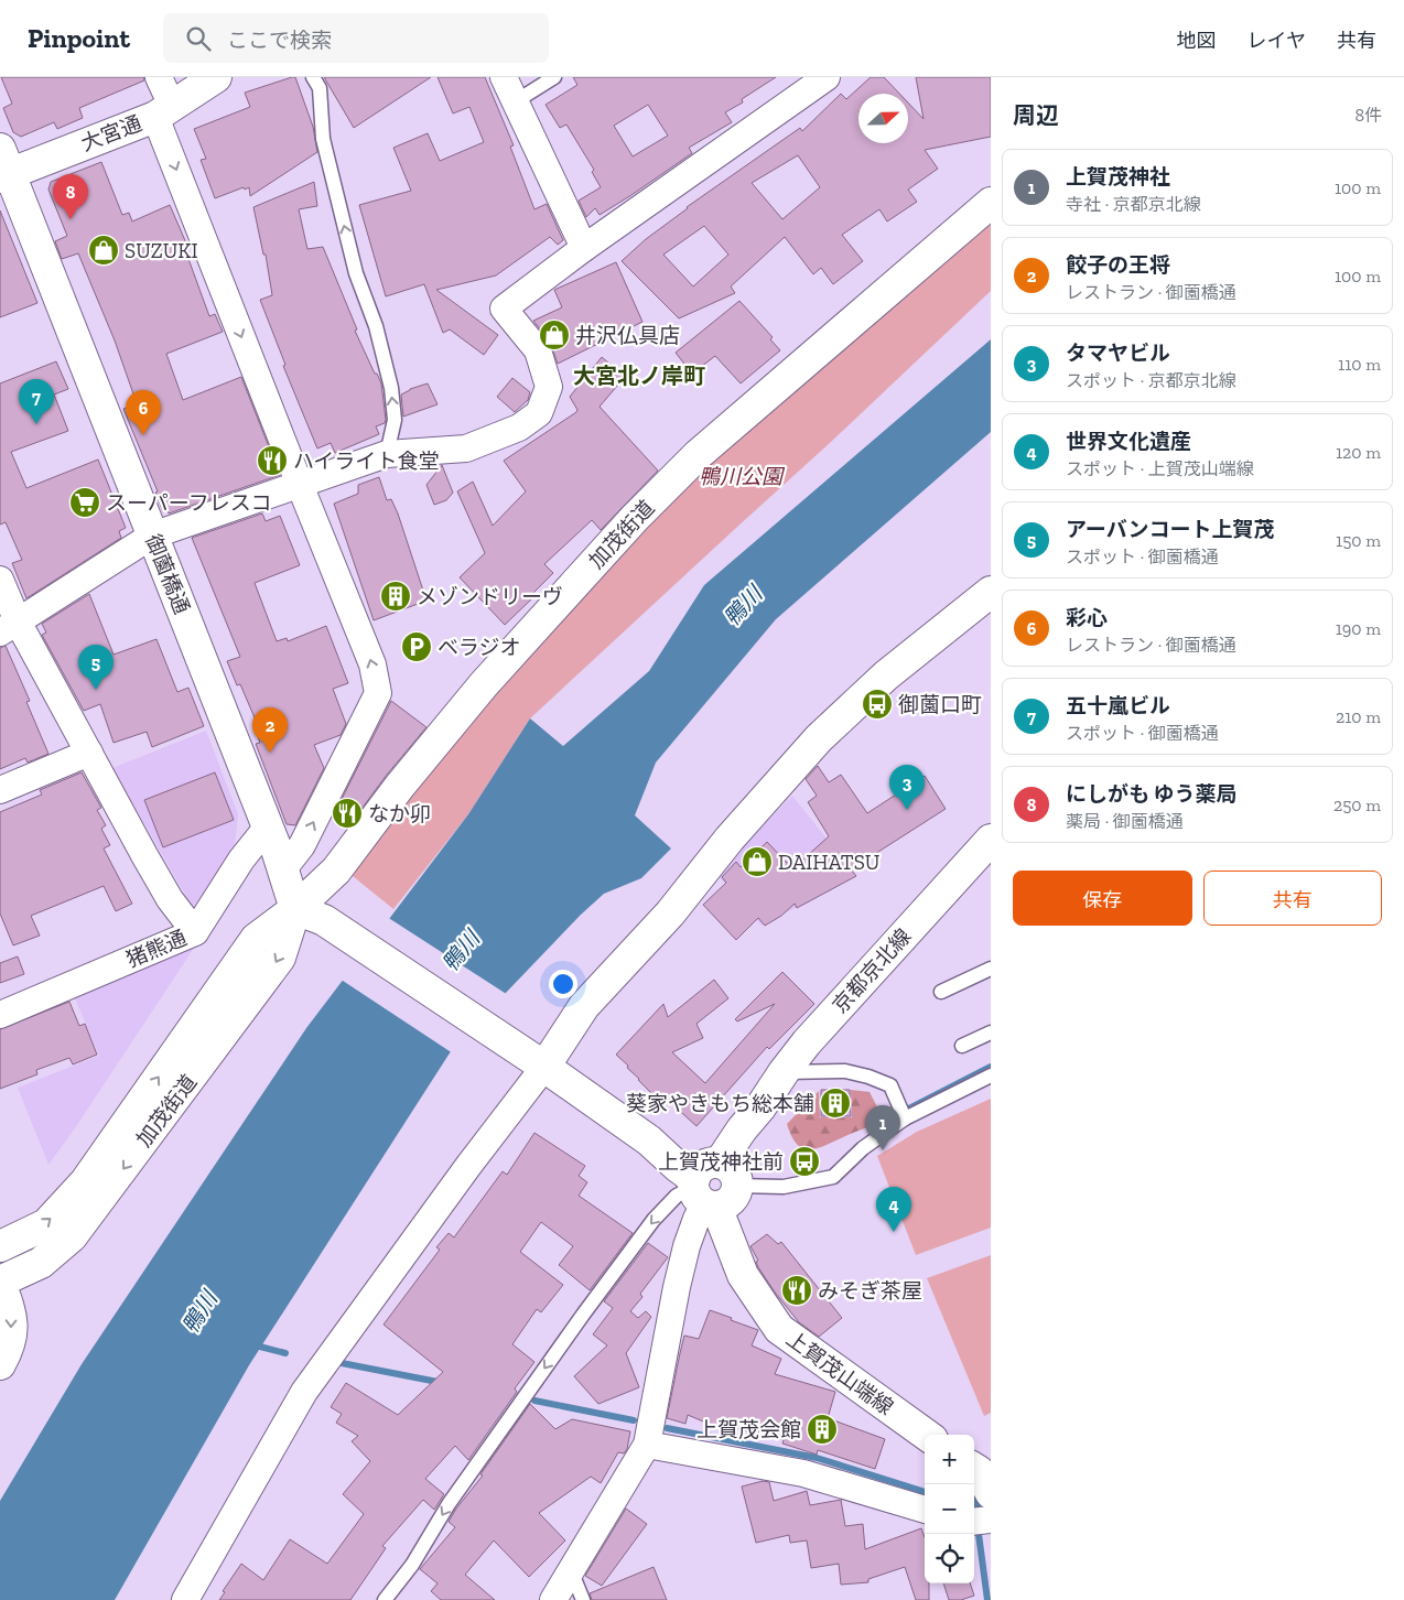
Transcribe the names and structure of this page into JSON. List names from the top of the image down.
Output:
{
  "streets": {
    "main road": [
      "大宮通",
      "加茂街道",
      "御薗橋通",
      "京都京北線",
      "上賀茂山端線"
    ],
    "street": ["猪熊通"]
  },
  "crossings": [
    ["大宮通", "御薗橋通"],
    ["加茂街道", "御薗橋通"],
    ["御薗橋通", "猪熊通"],
    ["京都京北線", "上賀茂山端線"]
  ],
  "districts": ["大宮北ノ岸町"],
  "water": ["鴨川"],
  "parks": ["鴨川公園"],
  "places": {
    "shop": ["SUZUKI", "井沢仏具店", "DAIHATSU"],
    "restaurant": ["ハイライト食堂", "なか卯", "みそぎ茶屋"],
    "supermarket": ["スーパーフレスコ"],
    "building": ["メゾンドリーヴ", "葵家やきもち総本舗", "上賀茂会館"],
    "parking": ["ベラジオ"],
    "bus stop": ["御薗口町", "上賀茂神社前"]
  },
  "north": "right",
  "page": {
    "header": "Pinpoint",
    "search": "ここで検索",
    "nav": ["地図", "レイヤ", "共有"],
    "heading": ["周辺", "8件"],
    "list": [
      {
        "mark": "1",
        "name": "上賀茂神社",
        "note": "寺社 · 京都京北線",
        "value": "100 m"
      },
      {
        "mark": "2",
        "name": "餃子の王将",
        "note": "レストラン · 御薗橋通",
        "value": "100 m"
      },
      {
        "mark": "3",
        "name": "タマヤビル",
        "note": "スポット · 京都京北線",
        "value": "110 m"
      },
      {
        "mark": "4",
        "name": "世界文化遺産",
        "note": "スポット · 上賀茂山端線",
        "value": "120 m"
      },
      {
        "mark": "5",
        "name": "アーバンコート上賀茂",
        "note": "スポット · 御薗橋通",
        "value": "150 m"
      },
      {
        "mark": "6",
        "name": "彩心",
        "note": "レストラン · 御薗橋通",
        "value": "190 m"
      },
      {
        "mark": "7",
        "name": "五十嵐ビル",
        "note": "スポット · 御薗橋通",
        "value": "210 m"
      },
      {
        "mark": "8",
        "name": "にしがも ゆう薬局",
        "note": "薬局 · 御薗橋通",
        "value": "250 m"
      }
    ],
    "pins": [
      "8",
      "7",
      "6",
      "5",
      "2",
      "3",
      "1",
      "4"
    ],
    "buttons": ["保存", "共有"],
    "map_buttons": ["+", "−"]
  }
}
